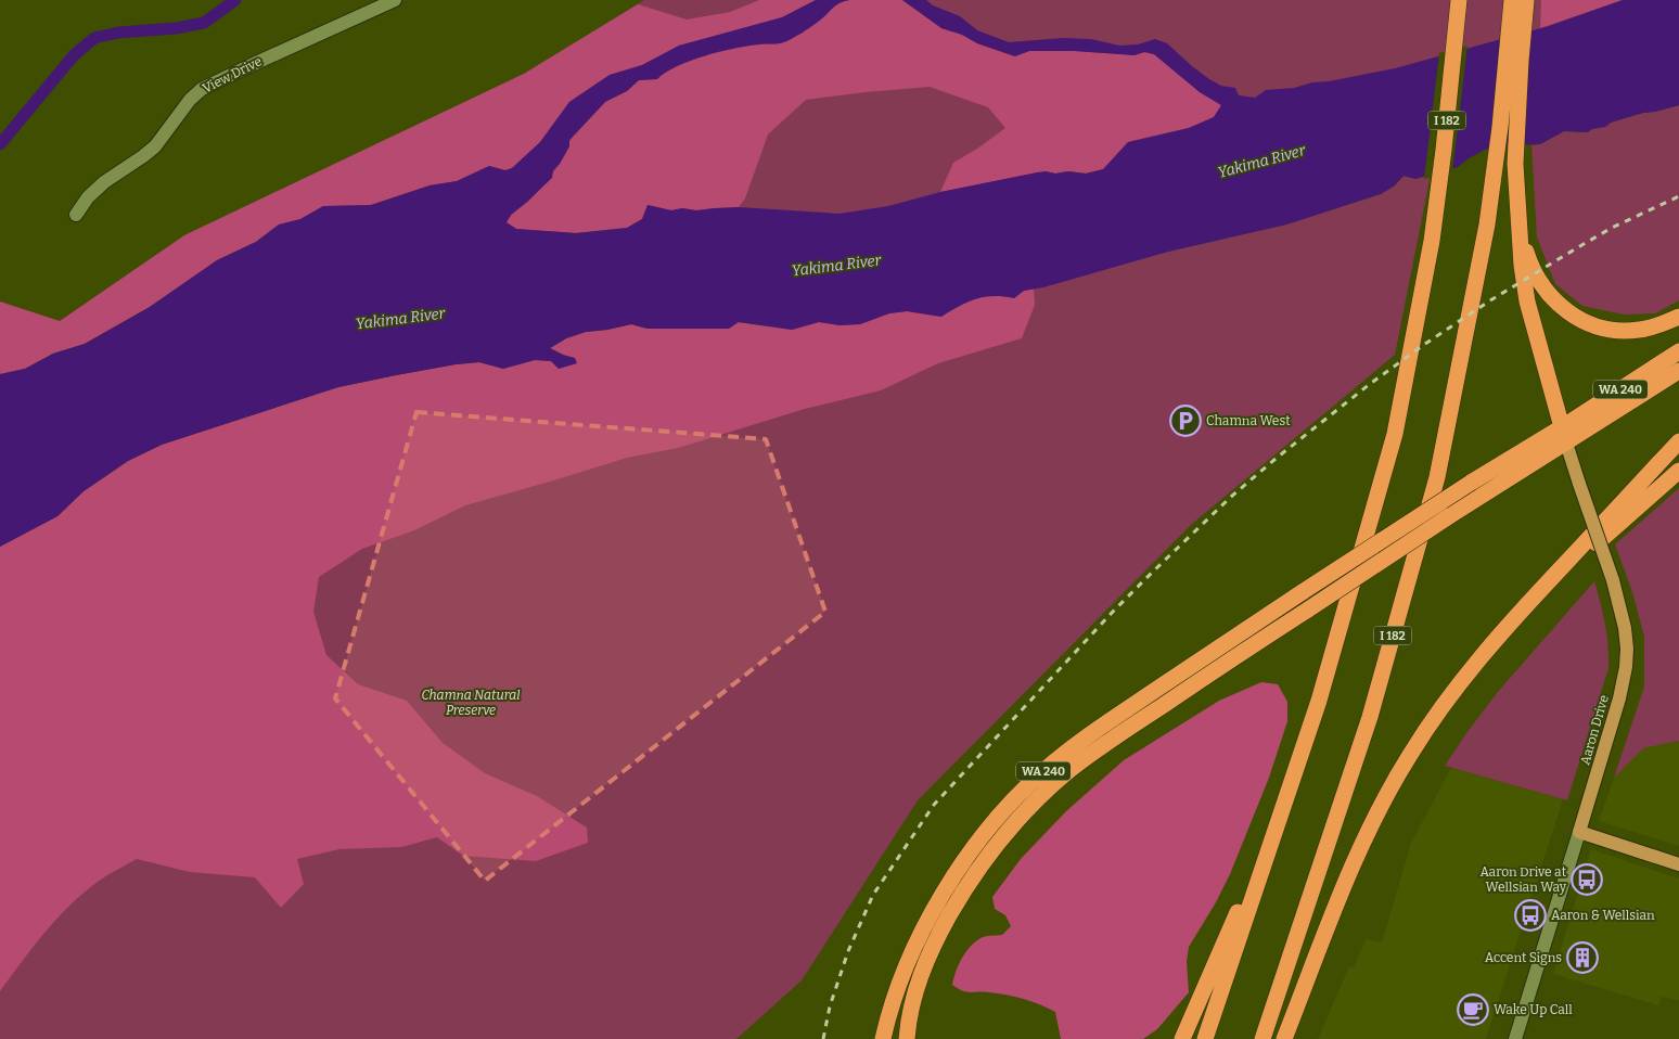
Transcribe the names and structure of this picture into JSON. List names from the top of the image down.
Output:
{
  "streets": {
    "highway": ["I 182", "WA 240"],
    "main road": ["Aaron Drive"],
    "street": ["View Drive"]
  },
  "crossings": [
    ["WA 240", "Aaron Drive"]
  ],
  "water": ["Yakima River"],
  "parks": ["Chamna Natural Preserve"],
  "places": {
    "parking": ["Chamna West"],
    "bus stop": ["Aaron Drive at Wellsian Way", "Aaron & Wellsian"],
    "building": ["Accent Signs"],
    "cafe": ["Wake Up Call"]
  }
}
